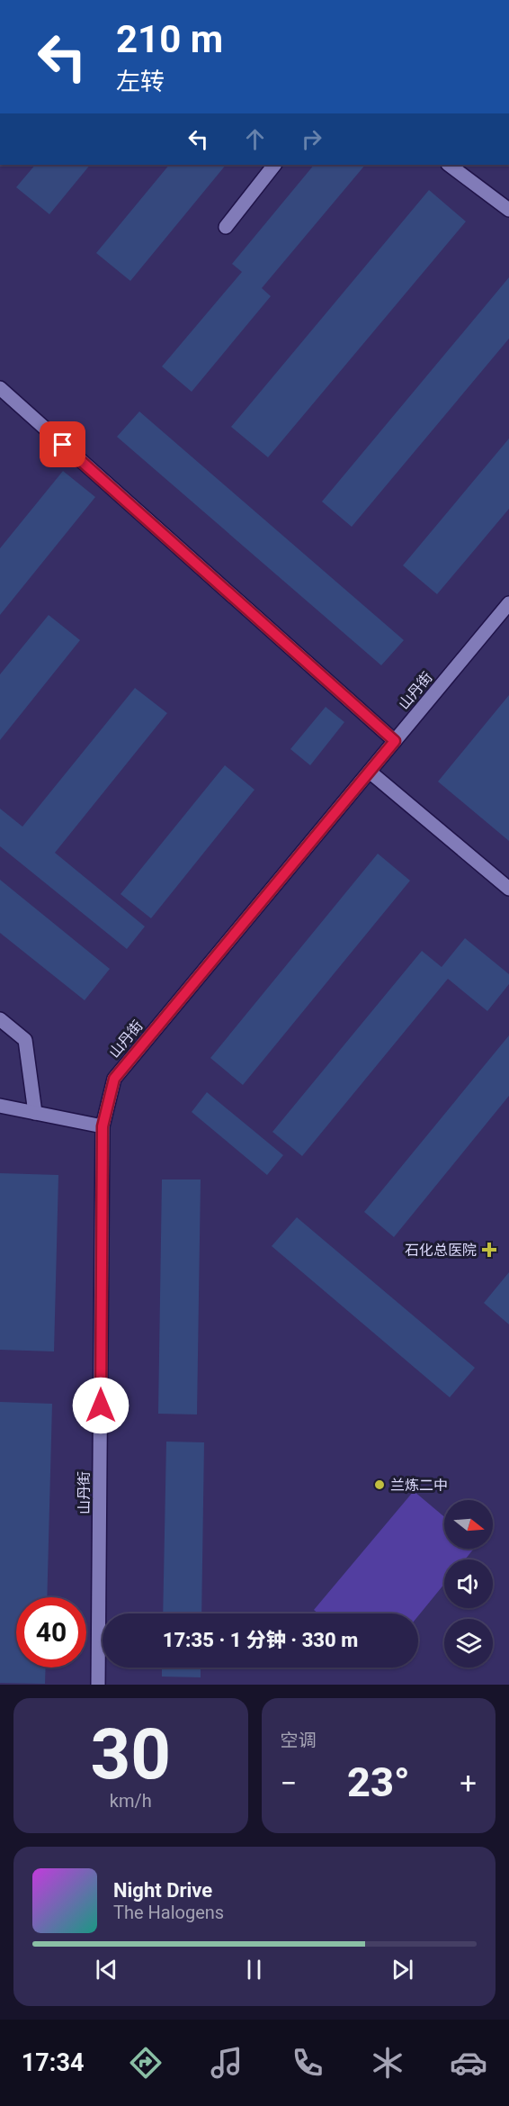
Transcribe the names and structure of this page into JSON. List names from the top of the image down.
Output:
{
  "streets": {
    "street": ["山丹街"]
  },
  "places": {
    "health": ["石化总医院"],
    "other": ["兰炼二中"]
  },
  "north": "right",
  "page": {
    "turn": ["210 m", "左转"],
    "limit": "40",
    "trip": "17:35 · 1 分钟 · 330 m",
    "tile": [
      ["30", "km/h"],
      "空调"
    ],
    "heat": ["−", "23°", "+"],
    "song": ["Night Drive", "The Halogens"],
    "tabs": "17:34"
  }
}
